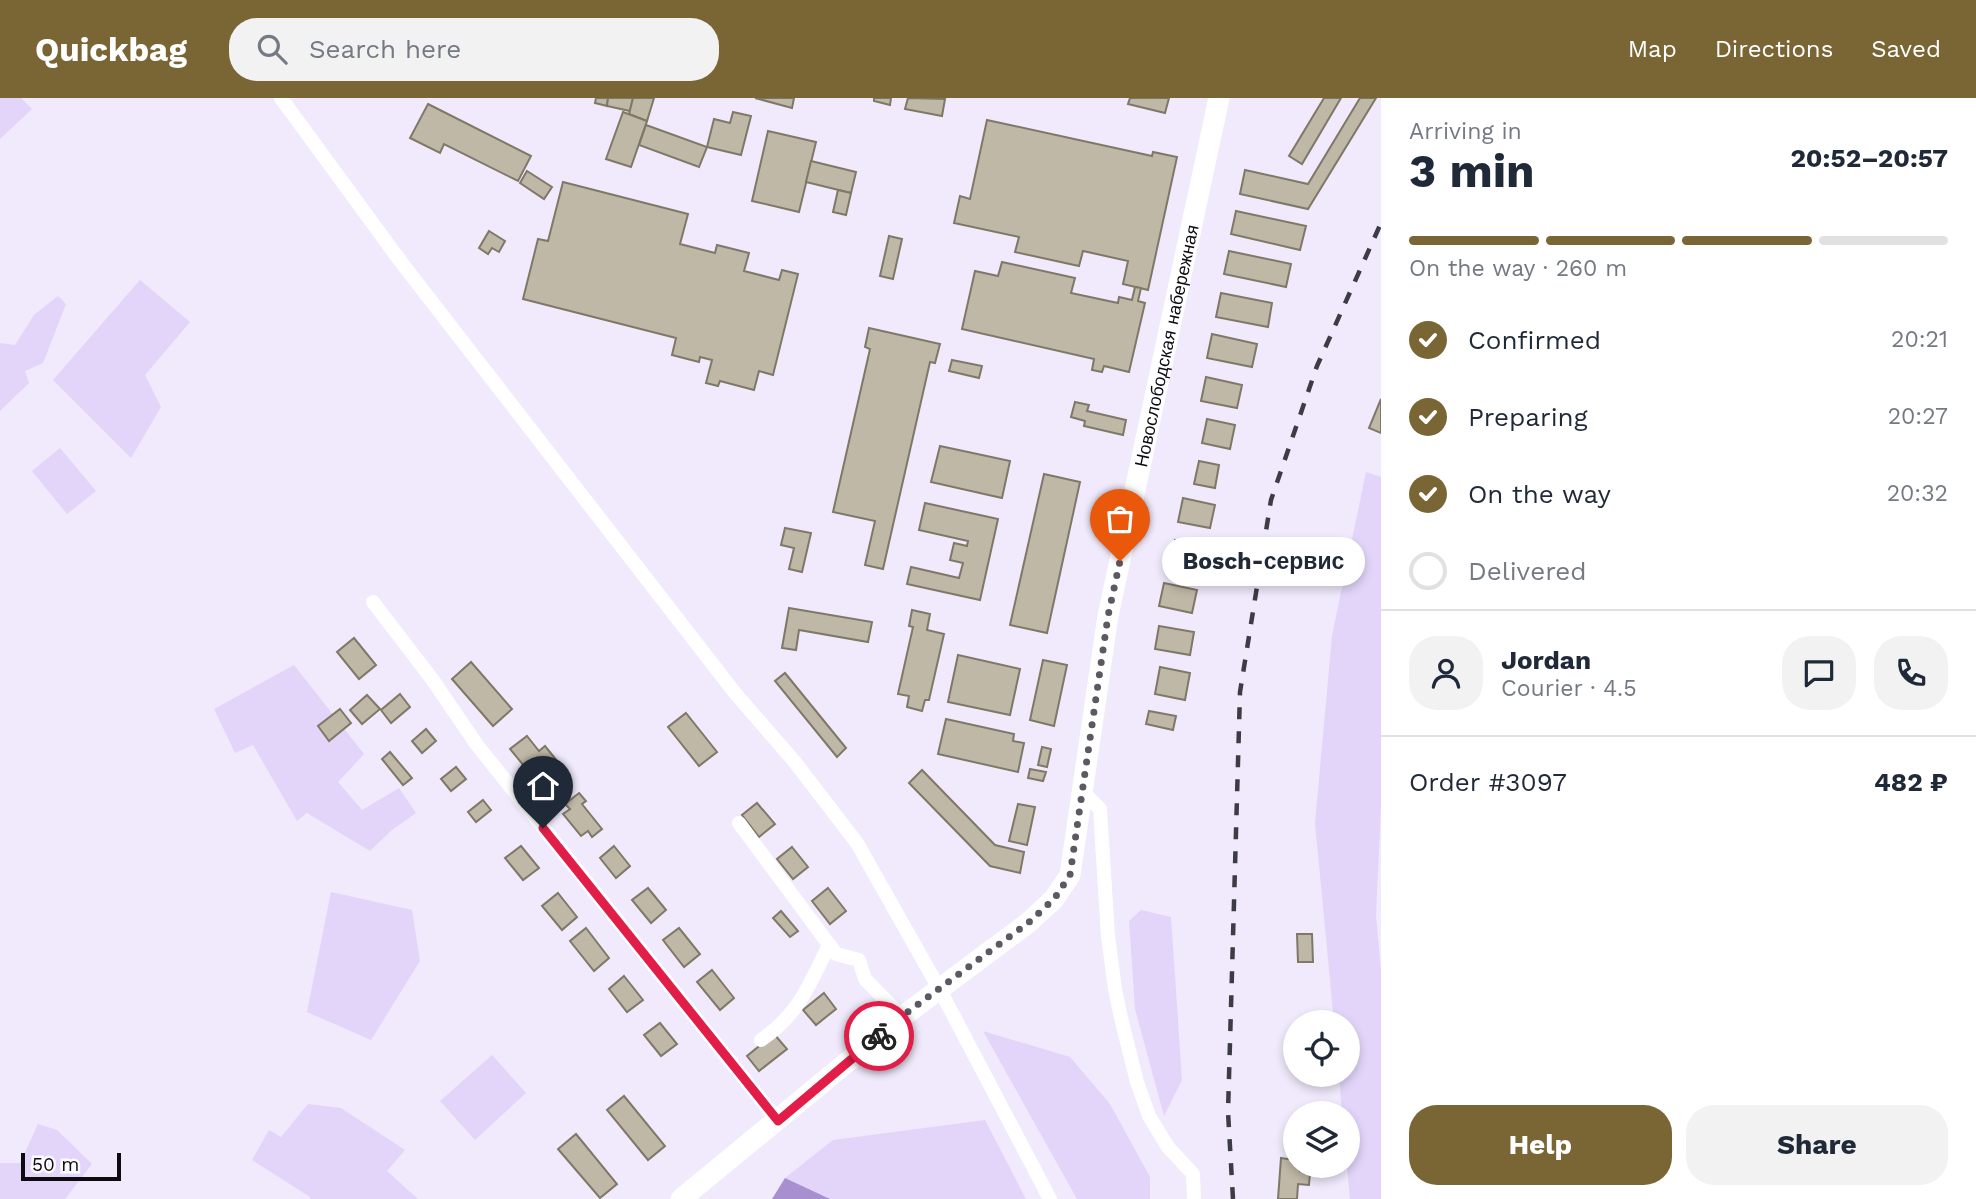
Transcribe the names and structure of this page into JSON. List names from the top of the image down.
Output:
{
  "streets": {
    "street": ["Новослободская набережная"]
  },
  "places": ["Bosch-сервис"],
  "scale_bar": "50 m",
  "page": {
    "header": "Quickbag",
    "search": "Search here",
    "nav": ["Map", "Directions", "Saved"],
    "heading": ["3 min", "Arriving in", "20:52–20:57"],
    "panel": [
      "Jordan",
      "Courier · 4.5",
      "Order #3097",
      "482 ₽"
    ],
    "bar": "On the way · 260 m",
    "list": [
      ["Confirmed", "20:21"],
      ["Preparing", "20:27"],
      ["On the way", "20:32"],
      "Delivered"
    ],
    "bubble": "Bosch-сервис",
    "buttons": ["Help", "Share"],
    "scale": "50 m"
  }
}
